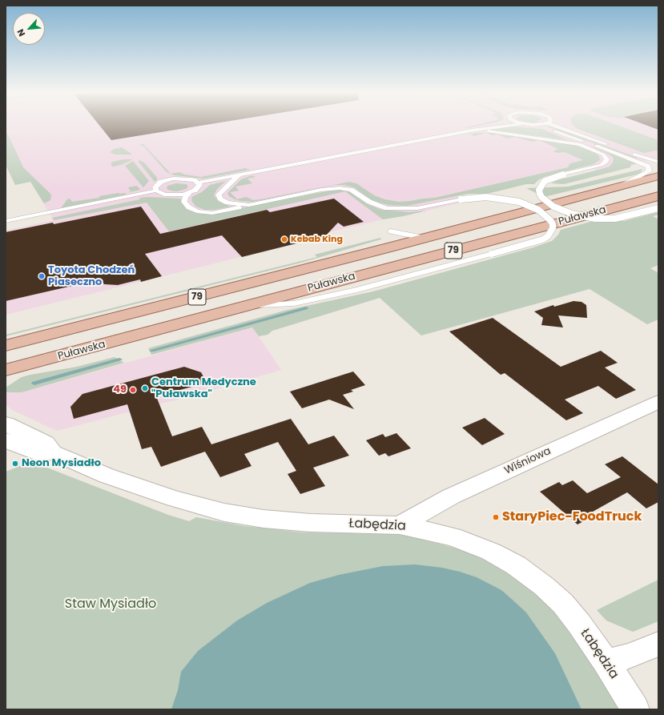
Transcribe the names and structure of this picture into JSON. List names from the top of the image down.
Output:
{
  "streets": {
    "main road": ["Puławska", "79"],
    "street": ["Wiśniowa", "Łabędzia"]
  },
  "crossings": [
    ["Wiśniowa", "Łabędzia"]
  ],
  "parks": ["Staw Mysiadło"],
  "places": [
    "Kebab King",
    "Toyota Chodzeń Piaseczno",
    "Centrum Medyczne \"Puławska\"",
    "49",
    "Neon Mysiadło",
    "StaryPiec-FoodTruck"
  ],
  "north": "bottom left"
}
